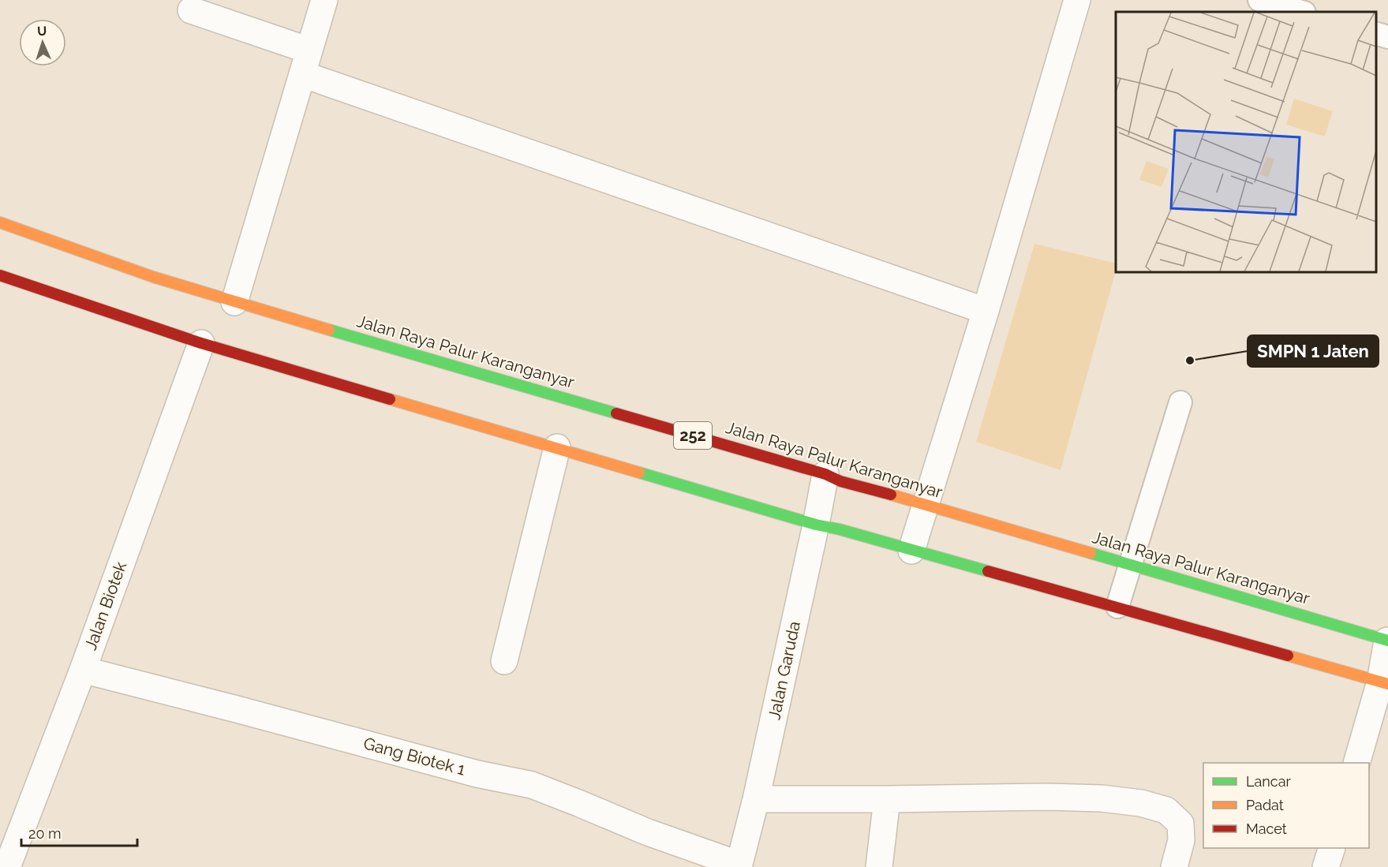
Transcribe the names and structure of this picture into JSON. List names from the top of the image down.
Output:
{
  "streets": {
    "main road": ["Jalan Raya Palur Karanganyar", "252"],
    "street": ["Jalan Biotek", "Jalan Garuda", "Gang Biotek 1"]
  },
  "crossings": [
    ["Jalan Raya Palur Karanganyar", "Jalan Garuda"],
    ["Jalan Biotek", "Gang Biotek 1"],
    ["Jalan Garuda", "Gang Biotek 1"]
  ],
  "places": ["SMPN 1 Jaten"],
  "legend": ["Lancar", "Padat", "Macet"],
  "scale_bar": "20 m",
  "north": "top"
}
